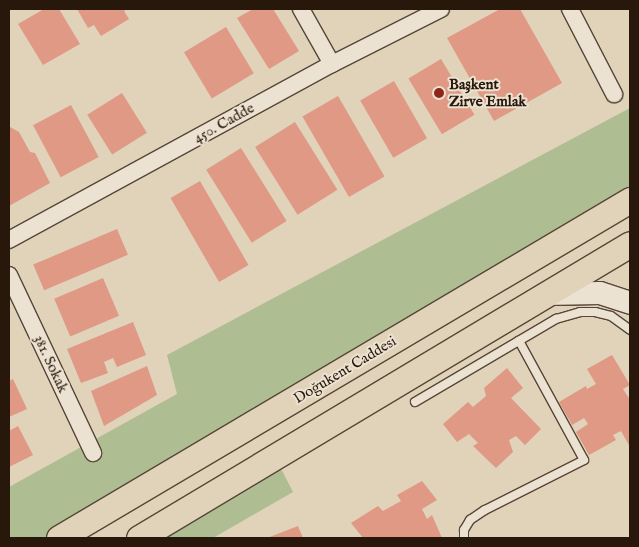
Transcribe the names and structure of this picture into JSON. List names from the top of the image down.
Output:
{
  "streets": {
    "main road": ["Doğukent Caddesi"],
    "street": ["450. Cadde", "381. Sokak"]
  },
  "places": ["Başkent Zirve Emlak"]
}
